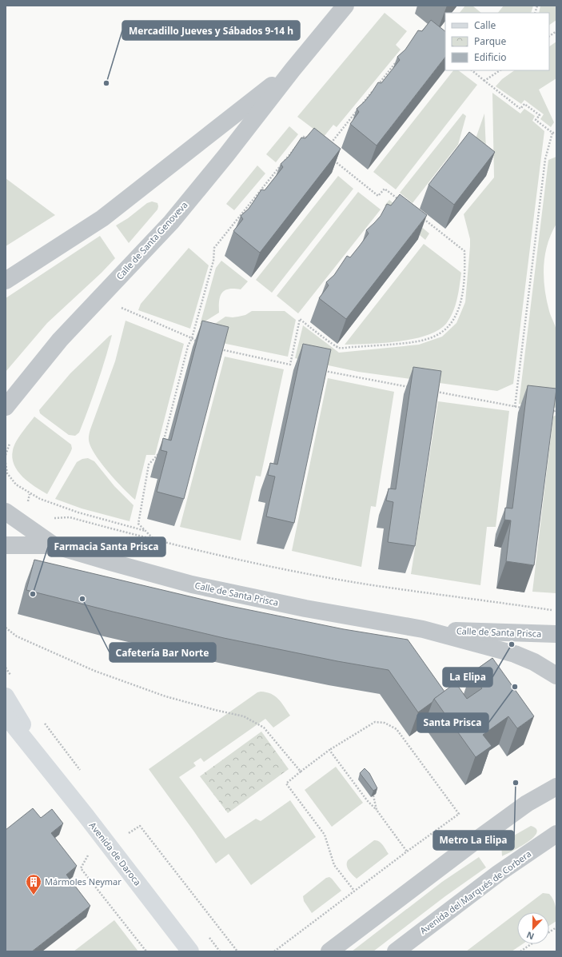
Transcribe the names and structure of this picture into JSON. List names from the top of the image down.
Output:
{
  "streets": {
    "main road": ["Avenida de Daroca"],
    "street": ["Calle de Santa Genoveva", "Calle de Santa Prisca", "Avenida del Marqués de Corbera"]
  },
  "places": {
    "other": [
      "Mercadillo Jueves y Sábados 9-14 h",
      "Farmacia Santa Prisca",
      "Cafetería Bar Norte",
      "La Elipa",
      "Santa Prisca",
      "Metro La Elipa"
    ],
    "building": ["Mármoles Neymar"]
  },
  "legend": ["Calle", "Parque", "Edificio"],
  "north": "bottom"
}
